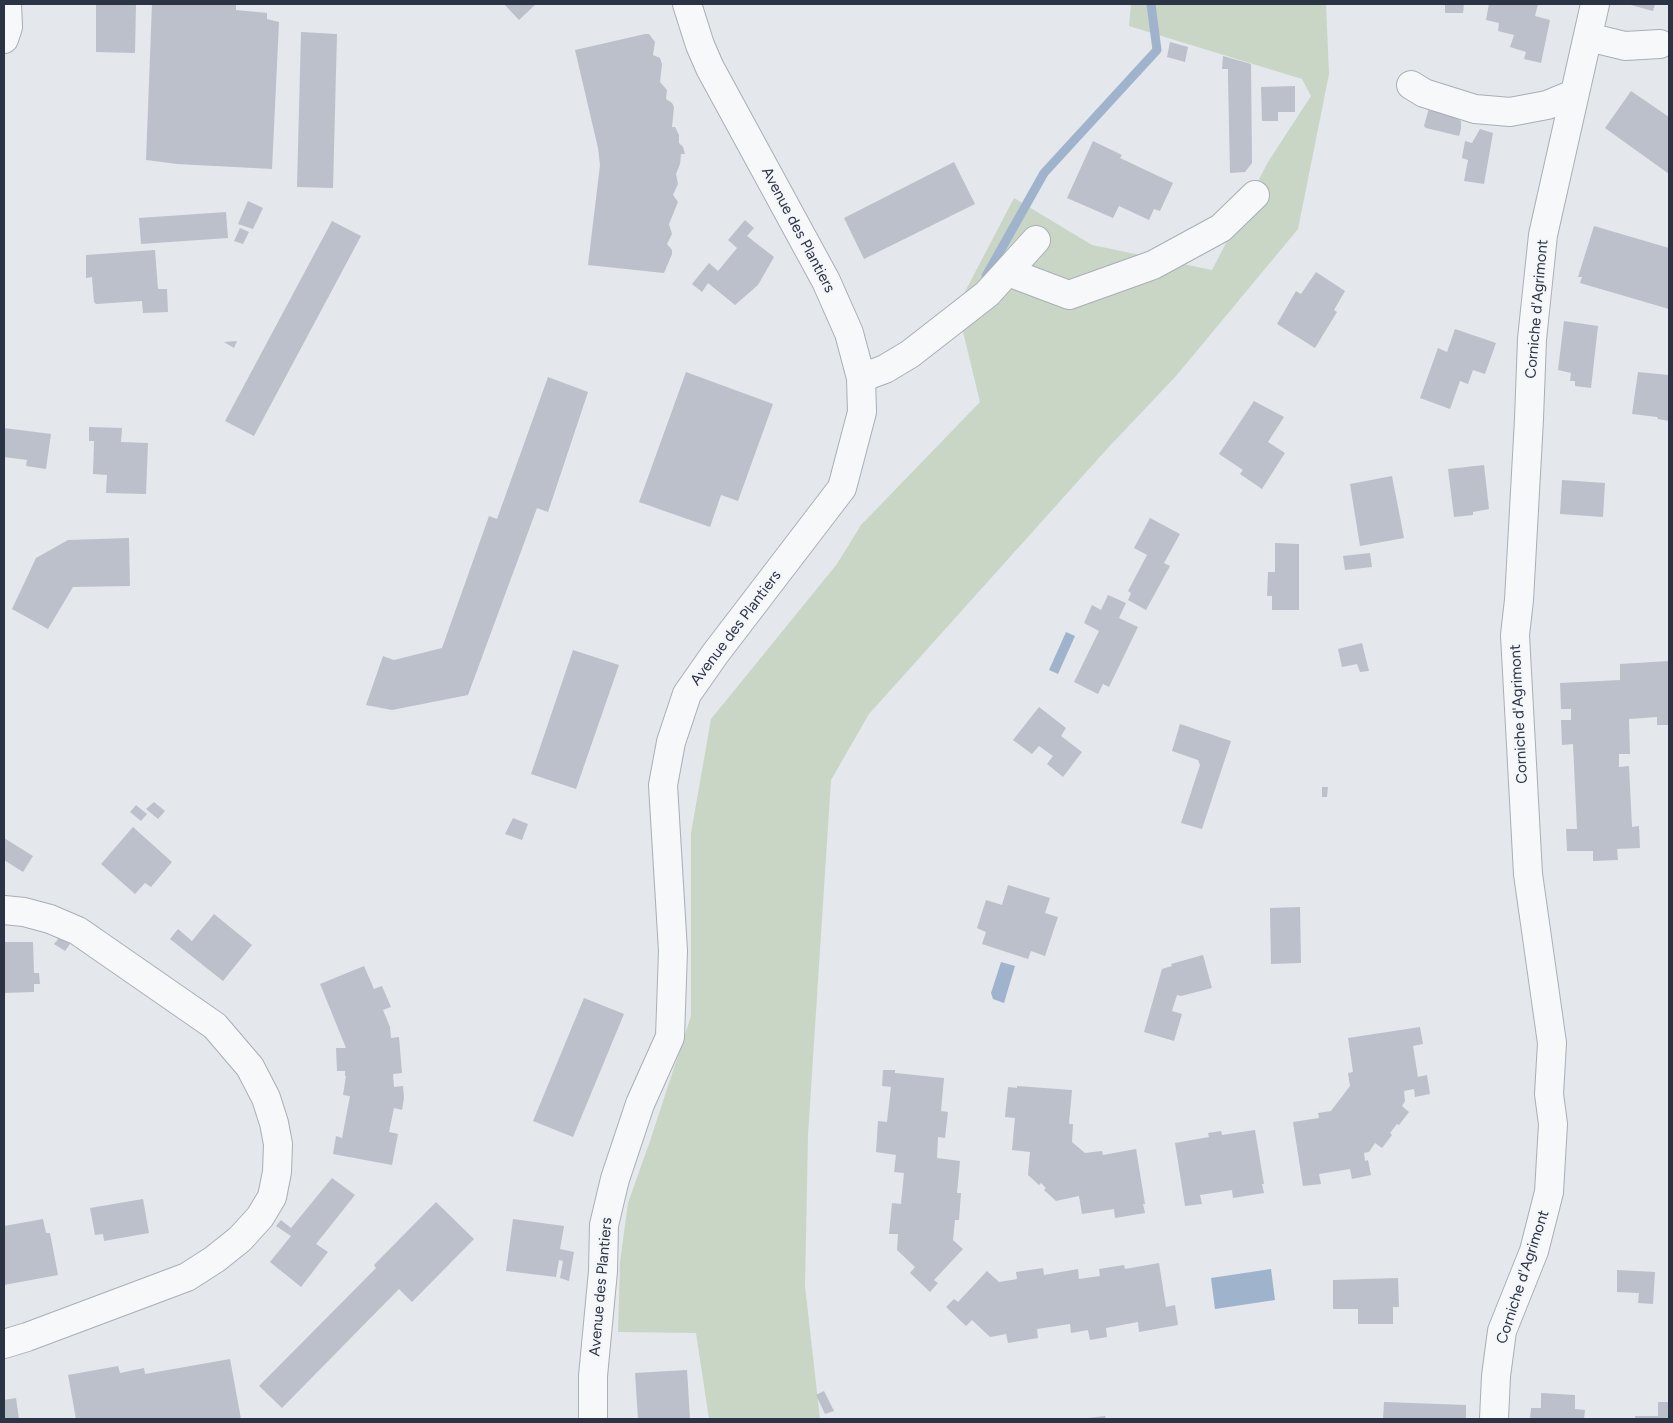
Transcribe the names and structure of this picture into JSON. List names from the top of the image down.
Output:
{
  "streets": {
    "street": ["Avenue des Plantiers", "Corniche d'Agrimont"]
  }
}
